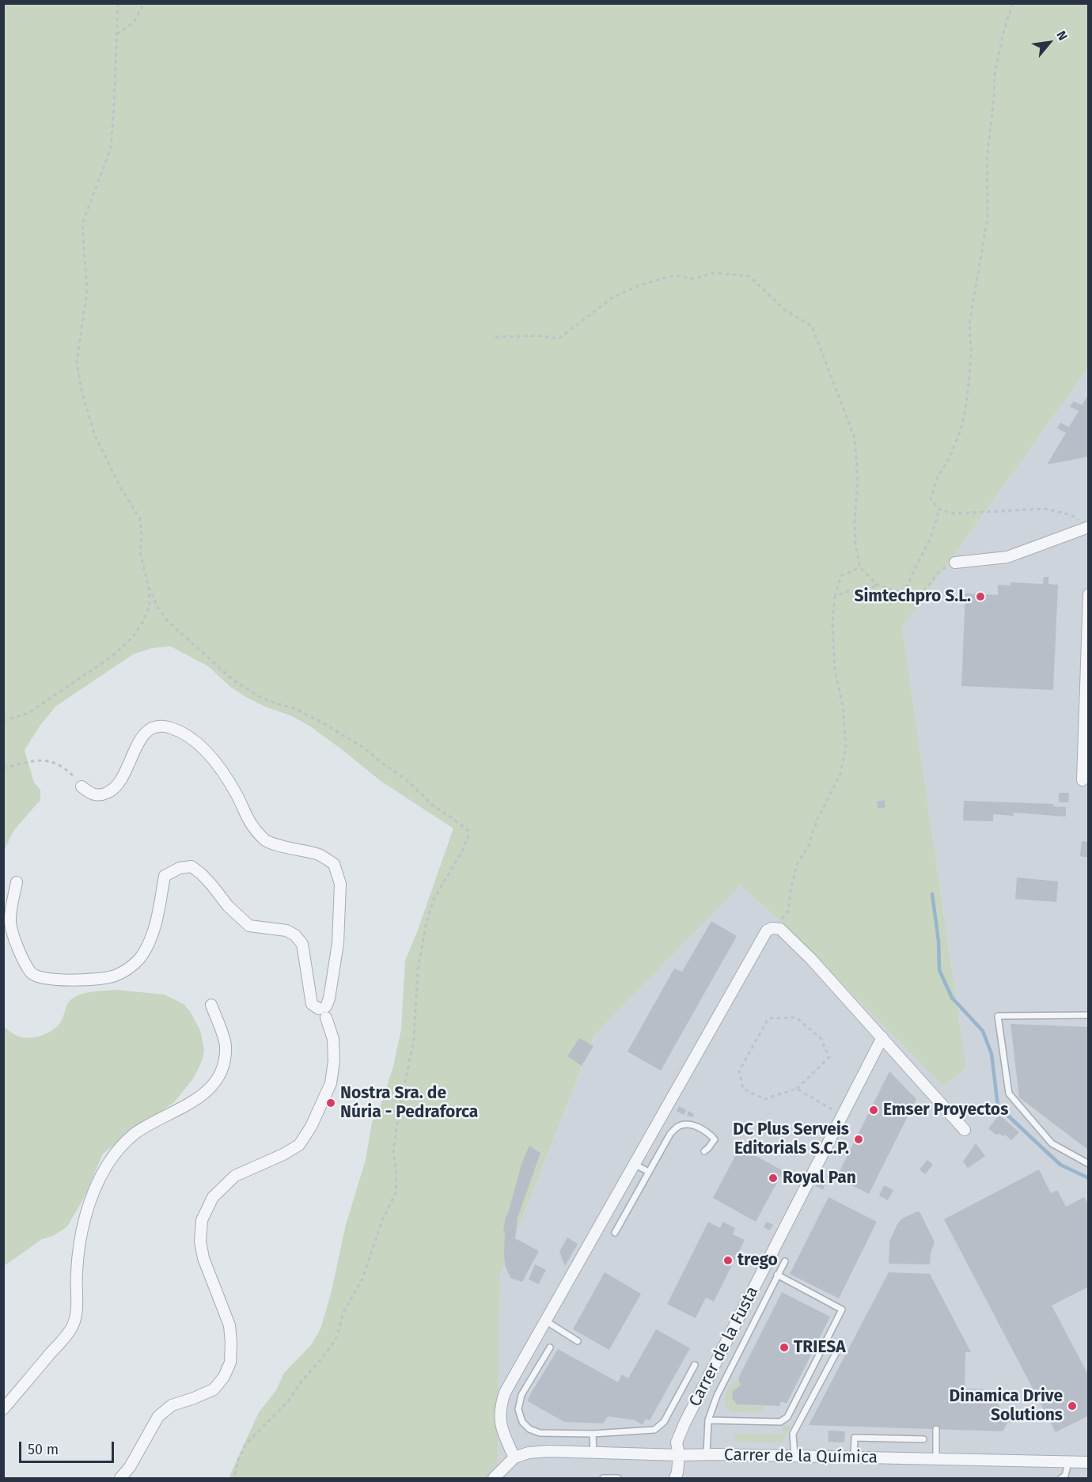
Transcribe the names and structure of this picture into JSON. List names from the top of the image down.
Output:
{
  "streets": {
    "street": ["Carrer de la Fusta", "Carrer de la Química"]
  },
  "crossings": [
    ["Carrer de la Fusta", "Carrer de la Química"]
  ],
  "places": [
    "Simtechpro S.L.",
    "Nostra Sra. de Núria - Pedraforca",
    "Emser Proyectos",
    "DC Plus Serveis Editorials S.C.P.",
    "Royal Pan",
    "trego",
    "TRIESA",
    "Dinamica Drive Solutions"
  ],
  "scale_bar": "50 m",
  "north": "top right"
}
